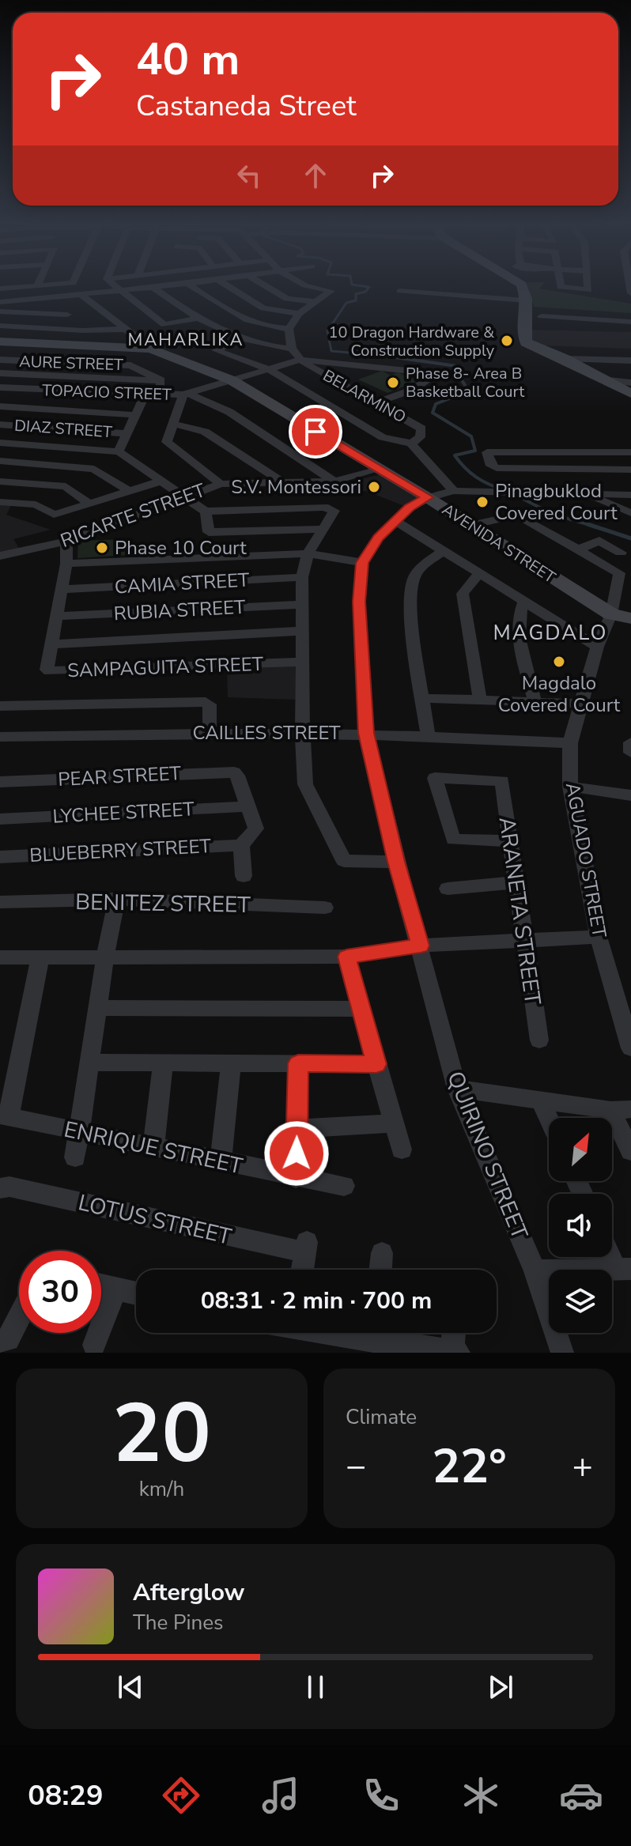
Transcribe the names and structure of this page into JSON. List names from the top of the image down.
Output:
{
  "streets": {
    "street": [
      "AURE STREET",
      "TOPACIO STREET",
      "BELARMINO",
      "DIAZ STREET",
      "RICARTE STREET",
      "AVENIDA STREET",
      "CAMIA STREET",
      "RUBIA STREET",
      "SAMPAGUITA STREET",
      "CAILLES STREET",
      "PEAR STREET",
      "LYCHEE STREET",
      "BLUEBERRY STREET",
      "AGUADO STREET",
      "BENITEZ STREET",
      "ARANETA STREET",
      "ENRIQUE STREET",
      "QUIRINO STREET",
      "LOTUS STREET"
    ]
  },
  "crossings": [
    ["TOPACIO STREET", "BELARMINO"],
    ["TOPACIO STREET", "AVENIDA STREET"],
    ["RICARTE STREET", "AVENIDA STREET"],
    ["RICARTE STREET", "SAMPAGUITA STREET"],
    ["AVENIDA STREET", "AGUADO STREET"],
    ["AVENIDA STREET", "QUIRINO STREET"],
    ["CAMIA STREET", "SAMPAGUITA STREET"],
    ["RUBIA STREET", "SAMPAGUITA STREET"],
    ["CAILLES STREET", "AGUADO STREET"],
    ["CAILLES STREET", "QUIRINO STREET"],
    ["PEAR STREET", "LYCHEE STREET"]
  ],
  "districts": ["MAHARLIKA", "MAGDALO"],
  "places": [
    "10 Dragon Hardware & Construction Supply",
    "Phase 8- Area B Basketball Court",
    "S.V. Montessori",
    "Pinagbuklod Covered Court",
    "Phase 10 Court",
    "Magdalo Covered Court"
  ],
  "north": "top right",
  "page": {
    "turn": ["40 m", "Castaneda Street"],
    "limit": "30",
    "trip": "08:31 · 2 min · 700 m",
    "tile": [
      ["20", "km/h"],
      "Climate"
    ],
    "heat": ["−", "22°", "+"],
    "song": ["Afterglow", "The Pines"],
    "tabs": "08:29"
  }
}
